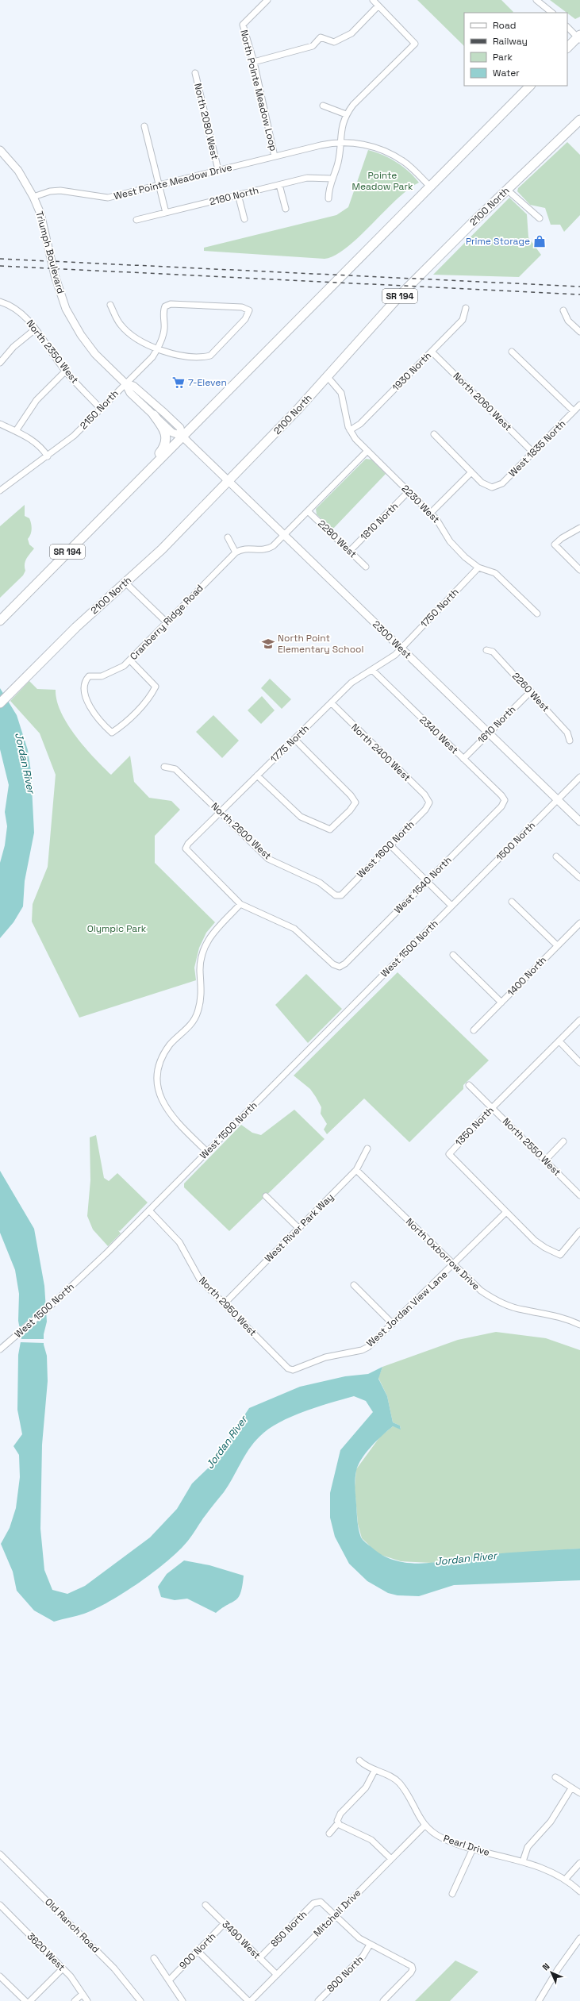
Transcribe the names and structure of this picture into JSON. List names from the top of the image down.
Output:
{
  "streets": {
    "highway": ["2100 North", "SR 194"],
    "main road": ["Triumph Boulevard", "2300 West"],
    "street": [
      "North Pointe Meadow Loop",
      "North 2080 West",
      "West Pointe Meadow Drive",
      "2180 North",
      "North 2350 West",
      "1930 North",
      "North 2060 West",
      "2150 North",
      "West 1835 North",
      "2230 West",
      "1810 North",
      "2280 West",
      "1750 North",
      "Cranberry Ridge Road",
      "2260 West",
      "1610 North",
      "2340 West",
      "1775 North",
      "North 2400 West",
      "North 2600 West",
      "1500 North",
      "West 1600 North",
      "West 1540 North",
      "West 1500 North",
      "1400 North",
      "1350 North",
      "North 2550 West",
      "West River Park Way",
      "North Oxborrow Drive",
      "North 2950 West",
      "West Jordan View Lane",
      "Pearl Drive",
      "Mitchell Drive",
      "Old Ranch Road",
      "850 North",
      "3490 West",
      "900 North",
      "3620 West",
      "800 North"
    ]
  },
  "crossings": [
    ["North Pointe Meadow Loop", "West Pointe Meadow Drive"],
    ["North 2080 West", "West Pointe Meadow Drive"],
    ["West Pointe Meadow Drive", "Triumph Boulevard"],
    ["West Pointe Meadow Drive", "SR 194"],
    ["2100 North", "2230 West"],
    ["2100 North", "2300 West"],
    ["Triumph Boulevard", "SR 194"],
    ["Triumph Boulevard", "2150 North"],
    ["Triumph Boulevard", "2300 West"],
    ["North 2350 West", "2150 North"],
    ["1930 North", "North 2060 West"],
    ["1930 North", "2230 West"],
    ["North 2060 West", "West 1835 North"],
    ["2230 West", "1810 North"],
    ["2230 West", "1750 North"],
    ["1810 North", "2280 West"],
    ["1750 North", "2300 West"],
    ["1750 North", "1775 North"],
    ["2300 West", "1610 North"],
    ["2300 West", "1775 North"],
    ["2300 West", "1500 North"],
    ["2260 West", "1610 North"],
    ["1610 North", "2340 West"],
    ["2340 West", "1775 North"],
    ["2340 West", "West 1540 North"],
    ["1775 North", "North 2400 West"],
    ["1775 North", "North 2600 West"],
    ["1775 North", "West 1540 North"],
    ["North 2400 West", "West 1600 North"],
    ["North 2600 West", "West 1600 North"],
    ["1500 North", "West 1500 North"],
    ["West 1500 North", "North 2950 West"],
    ["1350 North", "North 2550 West"],
    ["1350 North", "West Jordan View Lane"],
    ["West River Park Way", "North Oxborrow Drive"],
    ["West River Park Way", "North 2950 West"],
    ["North Oxborrow Drive", "West Jordan View Lane"],
    ["North 2950 West", "West Jordan View Lane"],
    ["Pearl Drive", "Mitchell Drive"],
    ["Mitchell Drive", "850 North"],
    ["Mitchell Drive", "3490 West"],
    ["850 North", "3490 West"],
    ["3490 West", "900 North"]
  ],
  "water": ["Jordan River"],
  "parks": ["Pointe Meadow Park", "Olympic Park"],
  "places": {
    "shop": ["Prime Storage"],
    "supermarket": ["7-Eleven"],
    "school or university": ["North Point Elementary School"]
  },
  "legend": [
    "Road",
    "Railway",
    "Park",
    "Water"
  ],
  "north": "top left"
}
